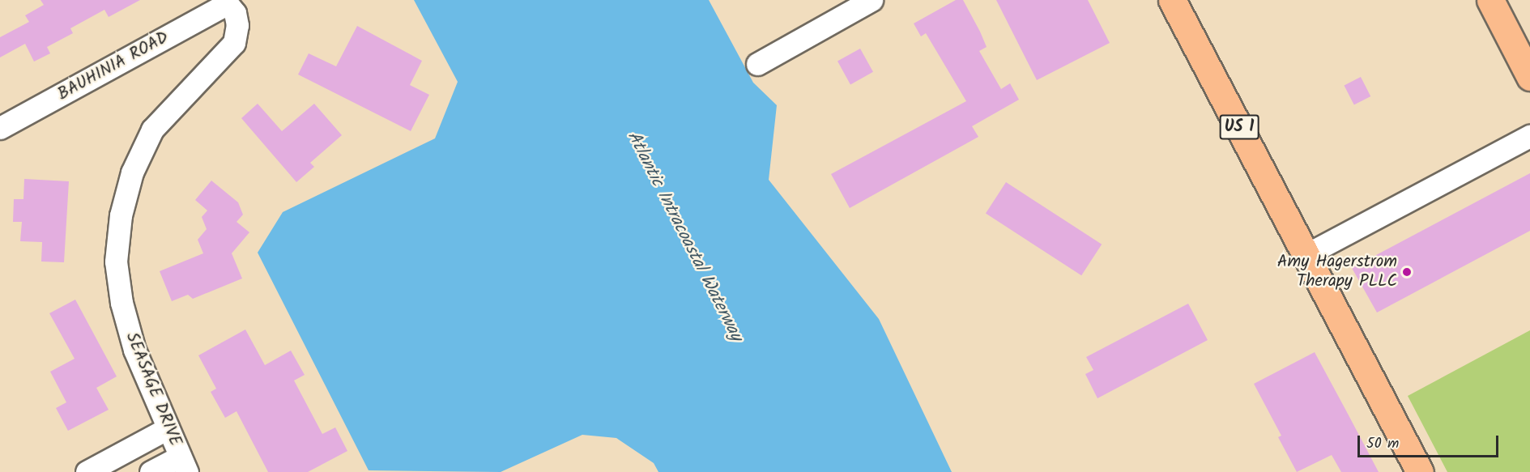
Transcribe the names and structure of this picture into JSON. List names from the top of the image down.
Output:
{
  "streets": {
    "main road": ["US 1"],
    "street": ["BAUHINIA ROAD", "SEASAGE DRIVE"]
  },
  "crossings": [
    ["BAUHINIA ROAD", "SEASAGE DRIVE"]
  ],
  "water": ["Atlantic Intracoastal Waterway"],
  "places": ["Amy Hagerstrom Therapy PLLC"],
  "scale_bar": "50 m"
}
